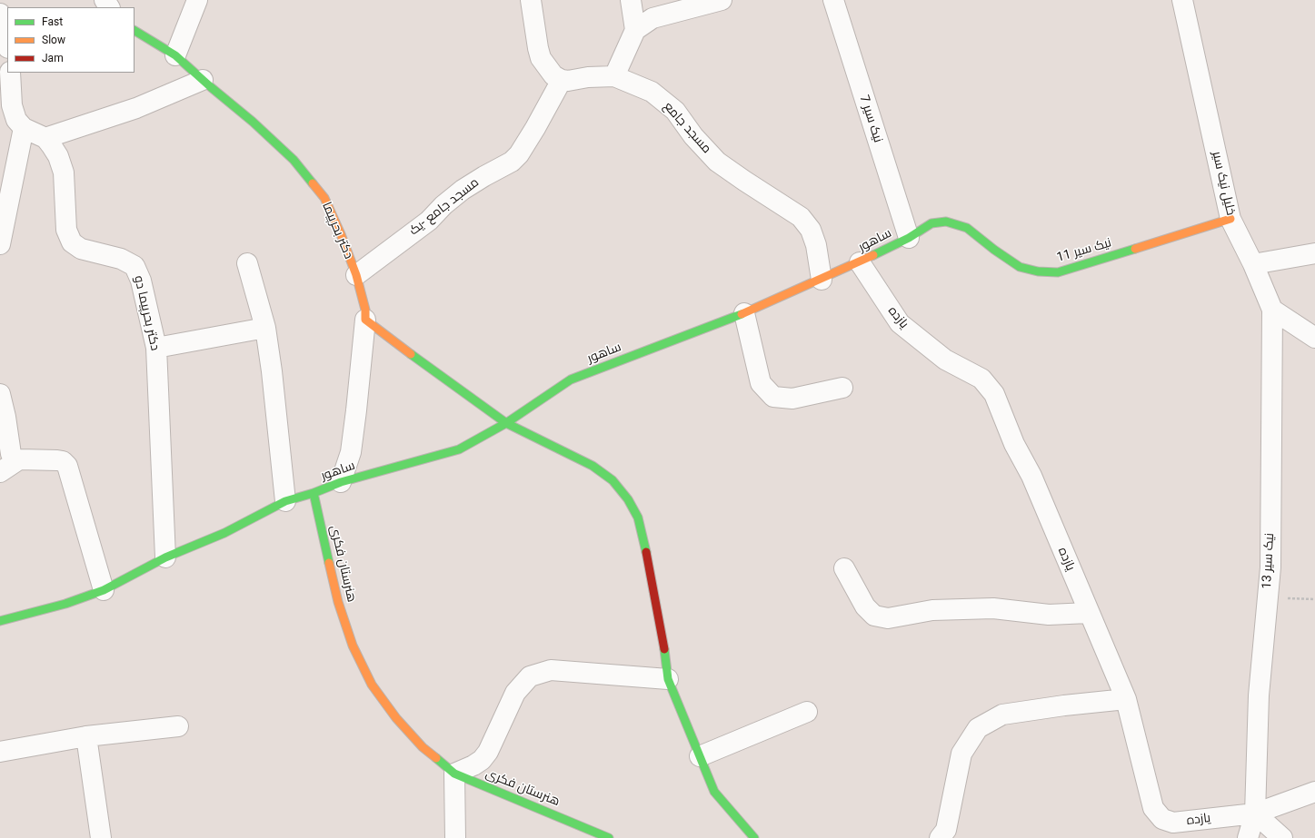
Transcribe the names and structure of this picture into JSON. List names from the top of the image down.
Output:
{
  "streets": {
    "street": [
      "نیک سیر 7",
      "مسجد جامع",
      "خلیل نیک سیر",
      "مسجد جامع -یک",
      "دکتر بحرپیما",
      "ساهور",
      "نیک سیر 11",
      "دکتر بحرپیما دو",
      "یازده",
      "نیک سیر 13",
      "هنرستان فکری"
    ]
  },
  "crossings": [
    ["نیک سیر 7", "ساهور"],
    ["نیک سیر 7", "نیک سیر 11"],
    ["مسجد جامع", "مسجد جامع -یک"],
    ["مسجد جامع", "ساهور"],
    ["خلیل نیک سیر", "نیک سیر 11"],
    ["خلیل نیک سیر", "نیک سیر 13"],
    ["مسجد جامع -یک", "دکتر بحرپیما"],
    ["ساهور", "نیک سیر 11"],
    ["ساهور", "یازده"],
    ["ساهور", "هنرستان فکری"],
    ["یازده", "نیک سیر 13"]
  ],
  "legend": ["Fast", "Slow", "Jam"]
}
